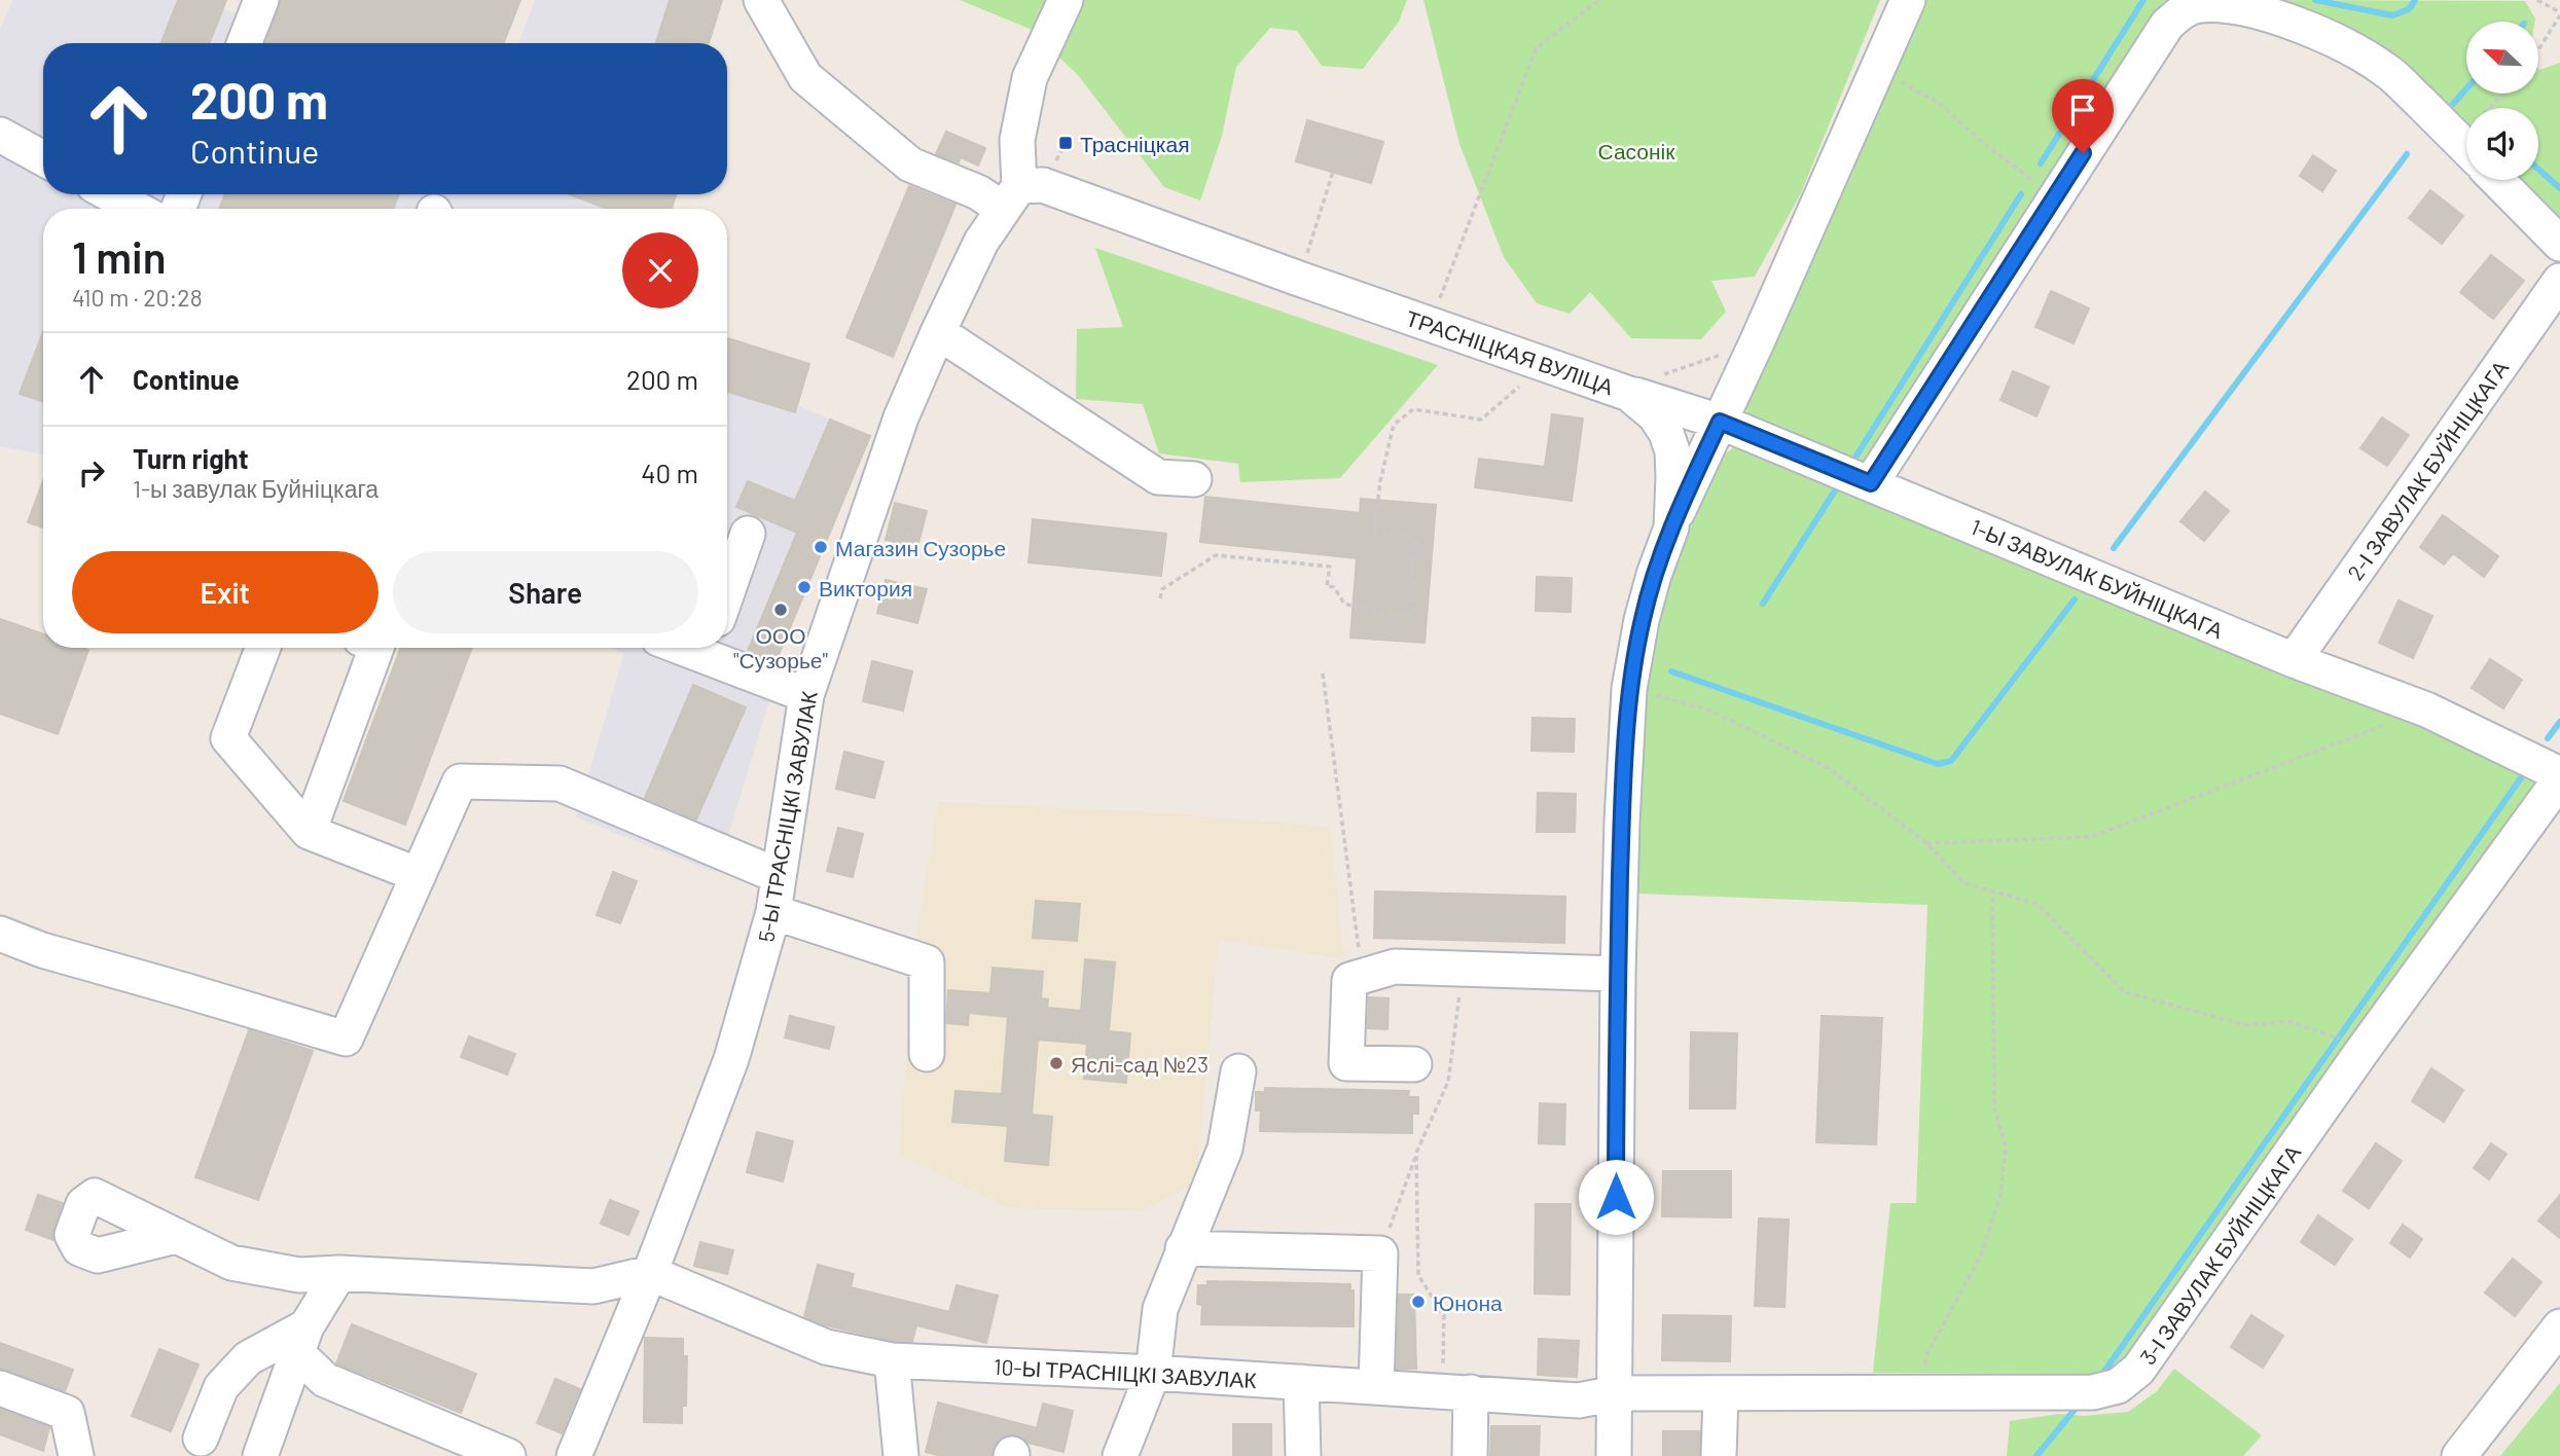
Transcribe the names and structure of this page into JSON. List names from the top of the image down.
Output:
{
  "streets": {
    "street": [
      "ТРАСНІЦКАЯ ВУЛІЦА",
      "2-І ЗАВУЛАК БУЙНІЦКАГА",
      "1-Ы ЗАВУЛАК БУЙНІЦКАГА",
      "5-Ы ТРАСНІЦКІ ЗАВУЛАК",
      "3-І ЗАВУЛАК БУЙНІЦКАГА",
      "10-Ы ТРАСНІЦКІ ЗАВУЛАК"
    ]
  },
  "crossings": [
    ["ТРАСНІЦКАЯ ВУЛІЦА", "1-Ы ЗАВУЛАК БУЙНІЦКАГА"],
    ["ТРАСНІЦКАЯ ВУЛІЦА", "5-Ы ТРАСНІЦКІ ЗАВУЛАК"],
    ["ТРАСНІЦКАЯ ВУЛІЦА", "3-І ЗАВУЛАК БУЙНІЦКАГА"],
    ["ТРАСНІЦКАЯ ВУЛІЦА", "10-Ы ТРАСНІЦКІ ЗАВУЛАК"],
    ["2-І ЗАВУЛАК БУЙНІЦКАГА", "1-Ы ЗАВУЛАК БУЙНІЦКАГА"],
    ["1-Ы ЗАВУЛАК БУЙНІЦКАГА", "3-І ЗАВУЛАК БУЙНІЦКАГА"],
    ["5-Ы ТРАСНІЦКІ ЗАВУЛАК", "10-Ы ТРАСНІЦКІ ЗАВУЛАК"],
    ["3-І ЗАВУЛАК БУЙНІЦКАГА", "10-Ы ТРАСНІЦКІ ЗАВУЛАК"]
  ],
  "parks": ["Сасонік"],
  "places": {
    "transit": ["Трасніцкая"],
    "other": [
      "Магазин Сузорье",
      "Виктория",
      "ООО \"Сузорье\"",
      "Яслі-сад №23",
      "Юнона"
    ]
  },
  "north": "top left",
  "page": {
    "turn": ["200 m", "Continue"],
    "heading": ["1 min", "410 m · 20:28"],
    "list": [
      {
        "name": "Continue",
        "value": "200 m"
      },
      {
        "name": "Turn right",
        "note": "1-ы завулак Буйніцкага",
        "value": "40 m"
      }
    ],
    "buttons": ["Exit", "Share"]
  }
}
